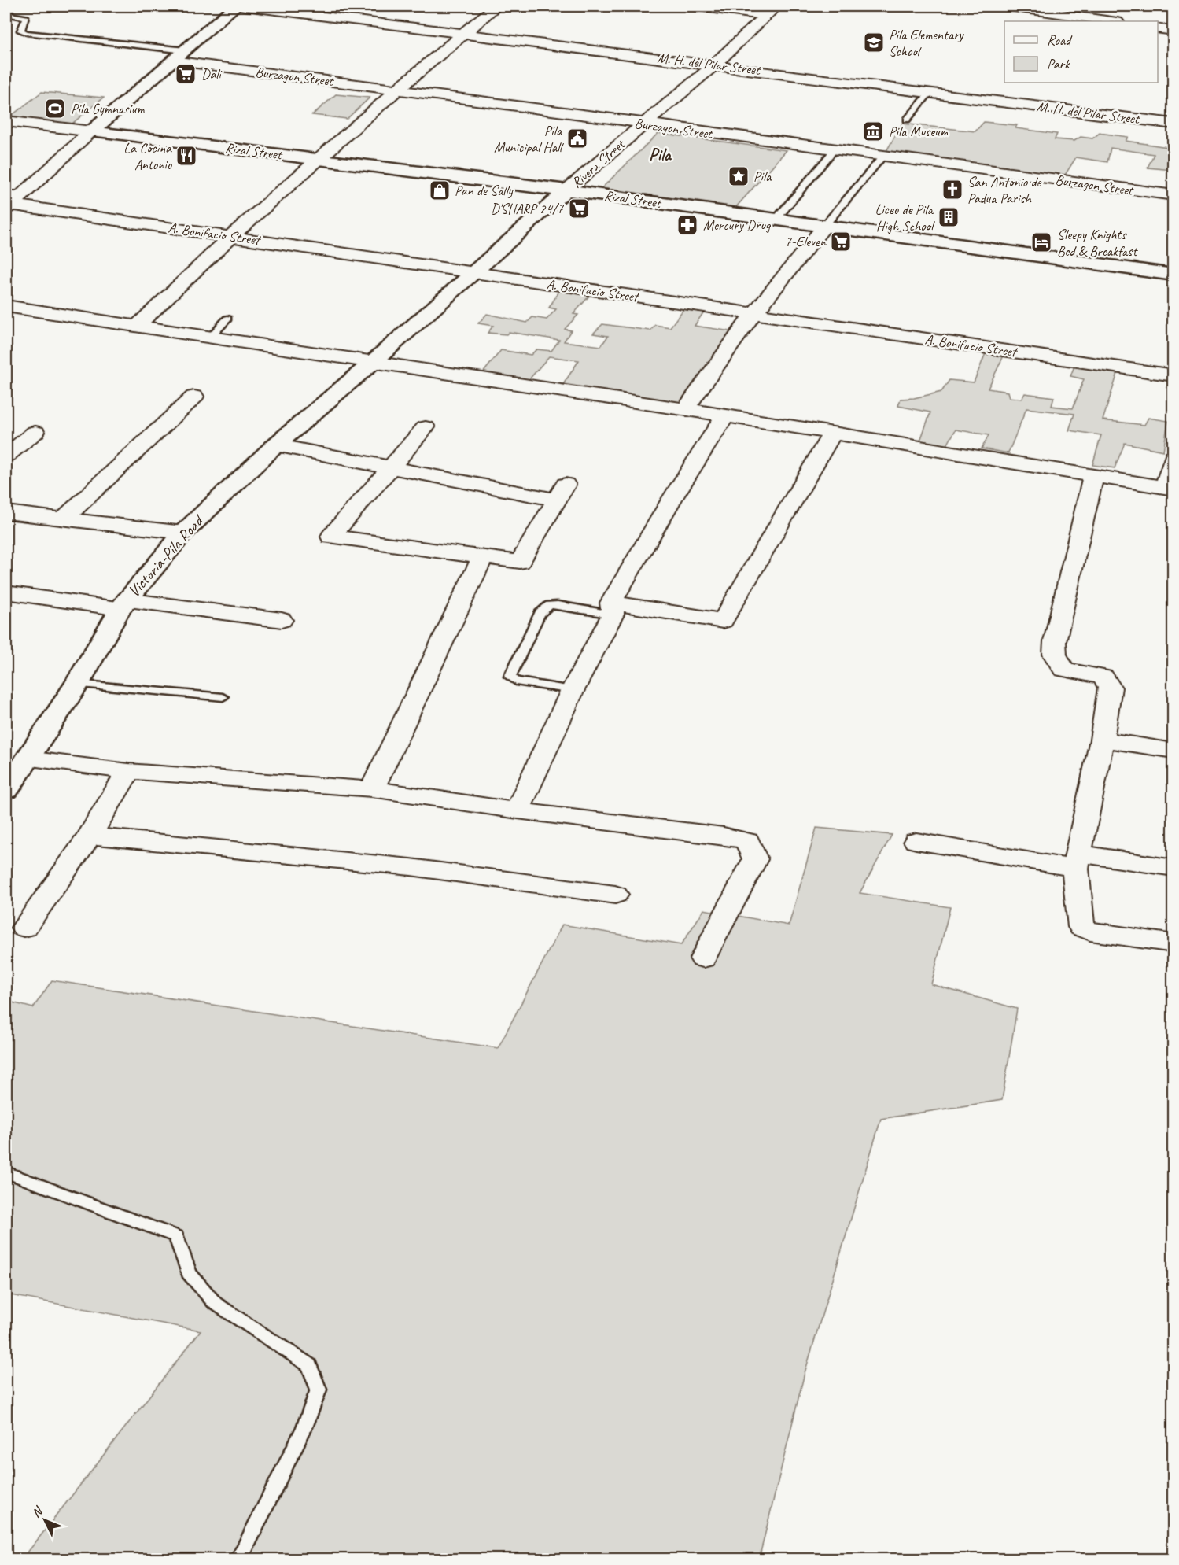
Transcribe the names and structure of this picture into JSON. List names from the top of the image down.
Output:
{
  "streets": {
    "main road": ["Rizal Street", "Victoria-Pila Road"],
    "street": [
      "M. H. del Pilar Street",
      "Burzagon Street",
      "Rivera Street",
      "A. Bonifacio Street"
    ]
  },
  "crossings": [
    ["M. H. del Pilar Street", "Rivera Street"],
    ["Burzagon Street", "Rivera Street"],
    ["Rizal Street", "Rivera Street"],
    ["Rizal Street", "Victoria-Pila Road"],
    ["Rivera Street", "Victoria-Pila Road"],
    ["A. Bonifacio Street", "Victoria-Pila Road"]
  ],
  "districts": ["Pila"],
  "places": {
    "school or university": ["Pila Elementary School"],
    "supermarket": ["Dali", "D'SHARP 24/7", "7-Eleven"],
    "sports": ["Pila Gymnasium"],
    "museum": ["Pila Museum"],
    "public building": ["Pila Municipal Hall"],
    "restaurant": ["La Cocina Antonio"],
    "place": ["Pila"],
    "church": ["San Antonio de Padua Parish"],
    "shop": ["Pan de Sally"],
    "building": ["Liceo de Pila High School"],
    "pharmacy": ["Mercury Drug"],
    "hotel": ["Sleepy Knights Bed & Breakfast"]
  },
  "legend": ["Road", "Park"],
  "north": "top left"
}
